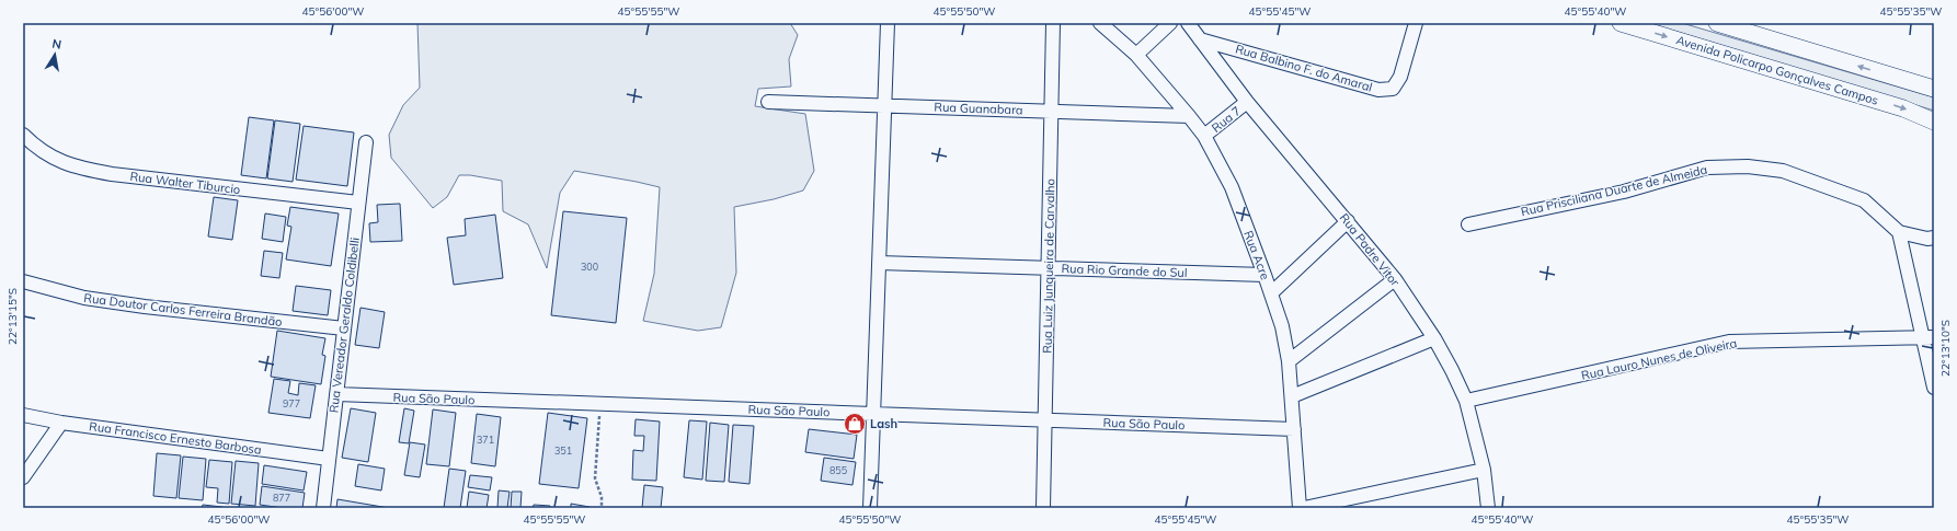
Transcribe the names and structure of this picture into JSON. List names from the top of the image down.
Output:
{
  "streets": {
    "street": [
      "Rua Balbino F. do Amaral",
      "Avenida Policarpo Gonçalves Campos",
      "Rua Guanabara",
      "Rua 7",
      "Rua Walter Tiburcio",
      "Rua Prisciliana Duarte de Almeida",
      "Rua Padre Vitor",
      "Rua Acre",
      "Rua Luiz Junqueira de Carvalho",
      "Rua Rio Grande do Sul",
      "Rua Doutor Carlos Ferreira Brandão",
      "Rua Vereador Geraldo Coldibelli",
      "Rua Lauro Nunes de Oliveira",
      "Rua São Paulo",
      "Rua Francisco Ernesto Barbosa"
    ]
  },
  "crossings": [
    ["Rua Balbino F. do Amaral", "Rua Padre Vitor"],
    ["Rua Guanabara", "Rua Acre"],
    ["Rua Guanabara", "Rua Luiz Junqueira de Carvalho"],
    ["Rua 7", "Rua Padre Vitor"],
    ["Rua 7", "Rua Acre"],
    ["Rua Walter Tiburcio", "Rua Vereador Geraldo Coldibelli"],
    ["Rua Padre Vitor", "Rua Lauro Nunes de Oliveira"],
    ["Rua Acre", "Rua Rio Grande do Sul"],
    ["Rua Acre", "Rua São Paulo"],
    ["Rua Luiz Junqueira de Carvalho", "Rua Rio Grande do Sul"],
    ["Rua Luiz Junqueira de Carvalho", "Rua São Paulo"],
    ["Rua Doutor Carlos Ferreira Brandão", "Rua Vereador Geraldo Coldibelli"],
    ["Rua Vereador Geraldo Coldibelli", "Rua São Paulo"],
    ["Rua Vereador Geraldo Coldibelli", "Rua Francisco Ernesto Barbosa"]
  ],
  "places": {
    "shop": ["Lash"]
  },
  "house_numbers": [
    "300",
    "977",
    "371",
    "351",
    "855",
    "877"
  ],
  "north": "top",
  "coordinates": [
    "45°56'00\"W",
    "45°55'55\"W",
    "45°55'50\"W",
    "45°55'45\"W",
    "45°55'40\"W",
    "45°55'35\"W",
    "22°13'15\"S",
    "22°13'10\"S"
  ]
}
